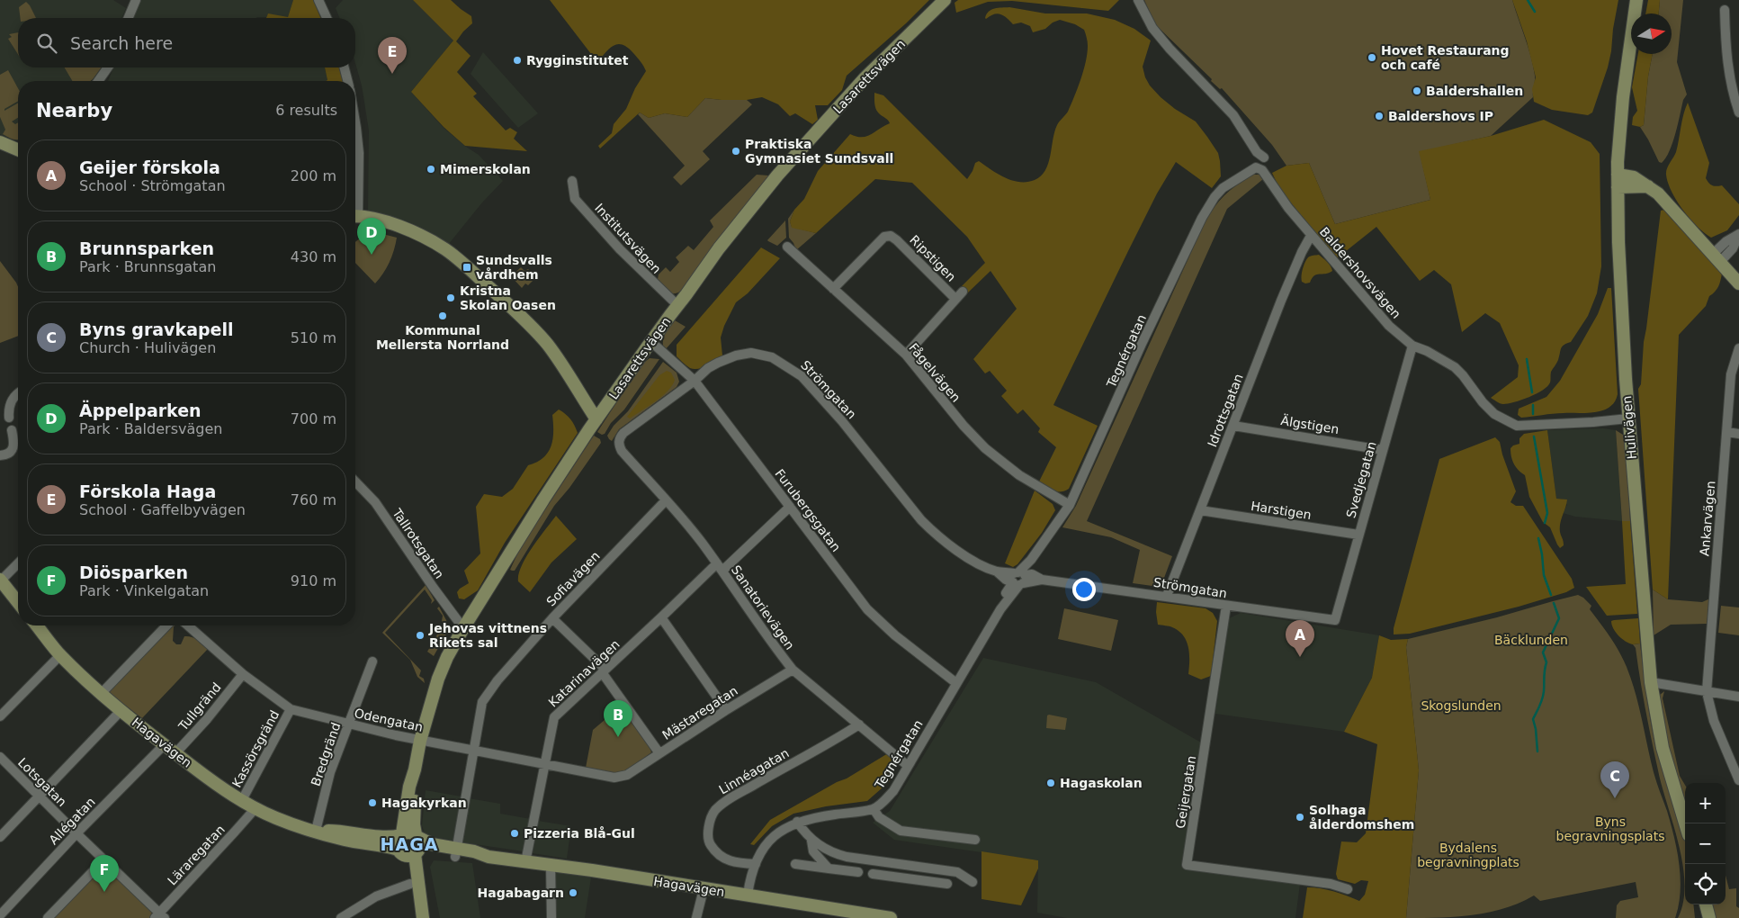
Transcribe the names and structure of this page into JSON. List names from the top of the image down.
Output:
{
  "streets": {
    "street": [
      "Lasarettsvägen",
      "Institutsvägen",
      "Ripstigen",
      "Baldershovsvägen",
      "Tegnérgatan",
      "Fågelvägen",
      "Strömgatan",
      "Idrottsgatan",
      "Älgstigen",
      "Hulivägen",
      "Svedjegatan",
      "Furubergsgatan",
      "Harstigen",
      "Ankarvägen",
      "Tallrotsgatan",
      "Sofiavägen",
      "Sanatorievägen",
      "Katarinavägen",
      "Tullgränd",
      "Mästaregatan",
      "Odengatan",
      "Hagavägen",
      "Kassörsgränd",
      "Bredgränd",
      "Linnéagatan",
      "Lotsgatan",
      "Geijergatan",
      "Allégatan",
      "Läraregatan"
    ]
  },
  "crossings": [
    ["Lasarettsvägen", "Institutsvägen"],
    ["Lasarettsvägen", "Furubergsgatan"],
    ["Lasarettsvägen", "Tallrotsgatan"],
    ["Lasarettsvägen", "Odengatan"],
    ["Lasarettsvägen", "Hagavägen"],
    ["Ripstigen", "Fågelvägen"],
    ["Baldershovsvägen", "Tegnérgatan"],
    ["Baldershovsvägen", "Idrottsgatan"],
    ["Baldershovsvägen", "Hulivägen"],
    ["Baldershovsvägen", "Svedjegatan"],
    ["Tegnérgatan", "Fågelvägen"],
    ["Tegnérgatan", "Strömgatan"],
    ["Tegnérgatan", "Furubergsgatan"],
    ["Tegnérgatan", "Sanatorievägen"],
    ["Strömgatan", "Idrottsgatan"],
    ["Strömgatan", "Svedjegatan"],
    ["Strömgatan", "Furubergsgatan"],
    ["Strömgatan", "Sanatorievägen"],
    ["Strömgatan", "Geijergatan"],
    ["Idrottsgatan", "Älgstigen"],
    ["Idrottsgatan", "Harstigen"],
    ["Älgstigen", "Svedjegatan"],
    ["Svedjegatan", "Harstigen"],
    ["Furubergsgatan", "Katarinavägen"],
    ["Sofiavägen", "Sanatorievägen"],
    ["Sofiavägen", "Odengatan"],
    ["Sofiavägen", "Hagavägen"],
    ["Sanatorievägen", "Katarinavägen"],
    ["Sanatorievägen", "Mästaregatan"],
    ["Sanatorievägen", "Linnéagatan"],
    ["Katarinavägen", "Odengatan"],
    ["Katarinavägen", "Hagavägen"],
    ["Tullgränd", "Odengatan"],
    ["Tullgränd", "Hagavägen"],
    ["Mästaregatan", "Odengatan"],
    ["Odengatan", "Kassörsgränd"],
    ["Odengatan", "Bredgränd"],
    ["Hagavägen", "Kassörsgränd"],
    ["Hagavägen", "Bredgränd"],
    ["Hagavägen", "Allégatan"],
    ["Hagavägen", "Läraregatan"],
    ["Lotsgatan", "Allégatan"],
    ["Lotsgatan", "Läraregatan"]
  ],
  "districts": ["HAGA"],
  "parks": [
    "Bäcklunden",
    "Skogslunden",
    "Byns begravningsplats",
    "Bydalens begravningplats"
  ],
  "places": {
    "other": [
      "Hovet Restaurang och café",
      "Rygginstitutet",
      "Baldershallen",
      "Baldershovs IP",
      "Praktiska Gymnasiet Sundsvall",
      "Mimerskolan",
      "Kristna Skolan Oasen",
      "Kommunal Mellersta Norrland",
      "Jehovas vittnens Rikets sal",
      "Hagaskolan",
      "Hagakyrkan",
      "Solhaga ålderdomshem",
      "Pizzeria Blå-Gul",
      "Hagabagarn"
    ],
    "transit": ["Sundsvalls vårdhem"]
  },
  "north": "right",
  "page": {
    "search": "Search here",
    "pins": [
      "E",
      "D",
      "A",
      "B",
      "C",
      "F"
    ],
    "heading": ["Nearby", "6 results"],
    "list": [
      {
        "mark": "A",
        "name": "Geijer förskola",
        "note": "School · Strömgatan",
        "value": "200 m"
      },
      {
        "mark": "B",
        "name": "Brunnsparken",
        "note": "Park · Brunnsgatan",
        "value": "430 m"
      },
      {
        "mark": "C",
        "name": "Byns gravkapell",
        "note": "Church · Hulivägen",
        "value": "510 m"
      },
      {
        "mark": "D",
        "name": "Äppelparken",
        "note": "Park · Baldersvägen",
        "value": "700 m"
      },
      {
        "mark": "E",
        "name": "Förskola Haga",
        "note": "School · Gaffelbyvägen",
        "value": "760 m"
      },
      {
        "mark": "F",
        "name": "Diösparken",
        "note": "Park · Vinkelgatan",
        "value": "910 m"
      }
    ],
    "map_buttons": ["+", "−"]
  }
}
